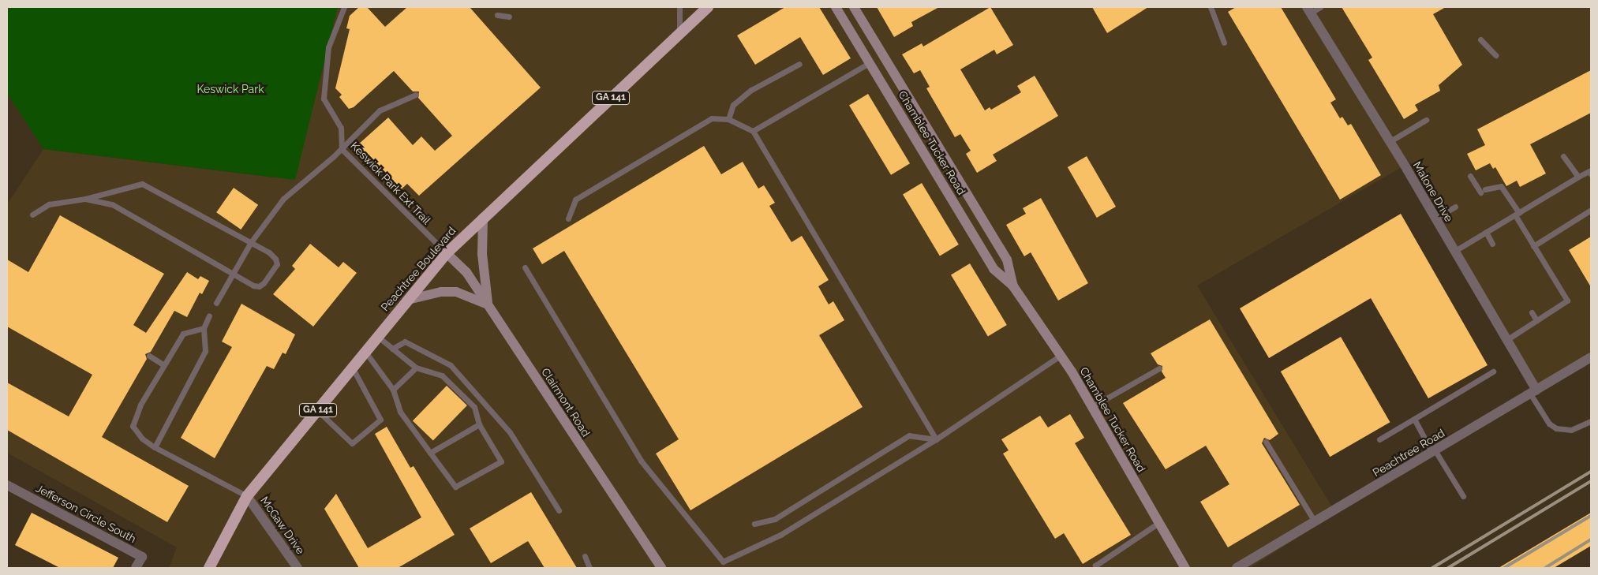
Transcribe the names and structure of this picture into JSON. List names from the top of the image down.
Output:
{
  "streets": {
    "highway": ["GA 141", "Peachtree Boulevard"],
    "main road": ["Chamblee Tucker Road", "Clairmont Road"],
    "street": [
      "Malone Drive",
      "Peachtree Road",
      "Jefferson Circle South",
      "McGaw Drive"
    ],
    "lane": ["Keswick Park Ext Trail"]
  },
  "crossings": [
    ["Keswick Park Ext Trail", "Peachtree Boulevard"],
    ["Keswick Park Ext Trail", "Clairmont Road"],
    ["Malone Drive", "Peachtree Road"],
    ["Peachtree Boulevard", "Clairmont Road"],
    ["Peachtree Boulevard", "McGaw Drive"]
  ],
  "parks": ["Keswick Park"]
}
